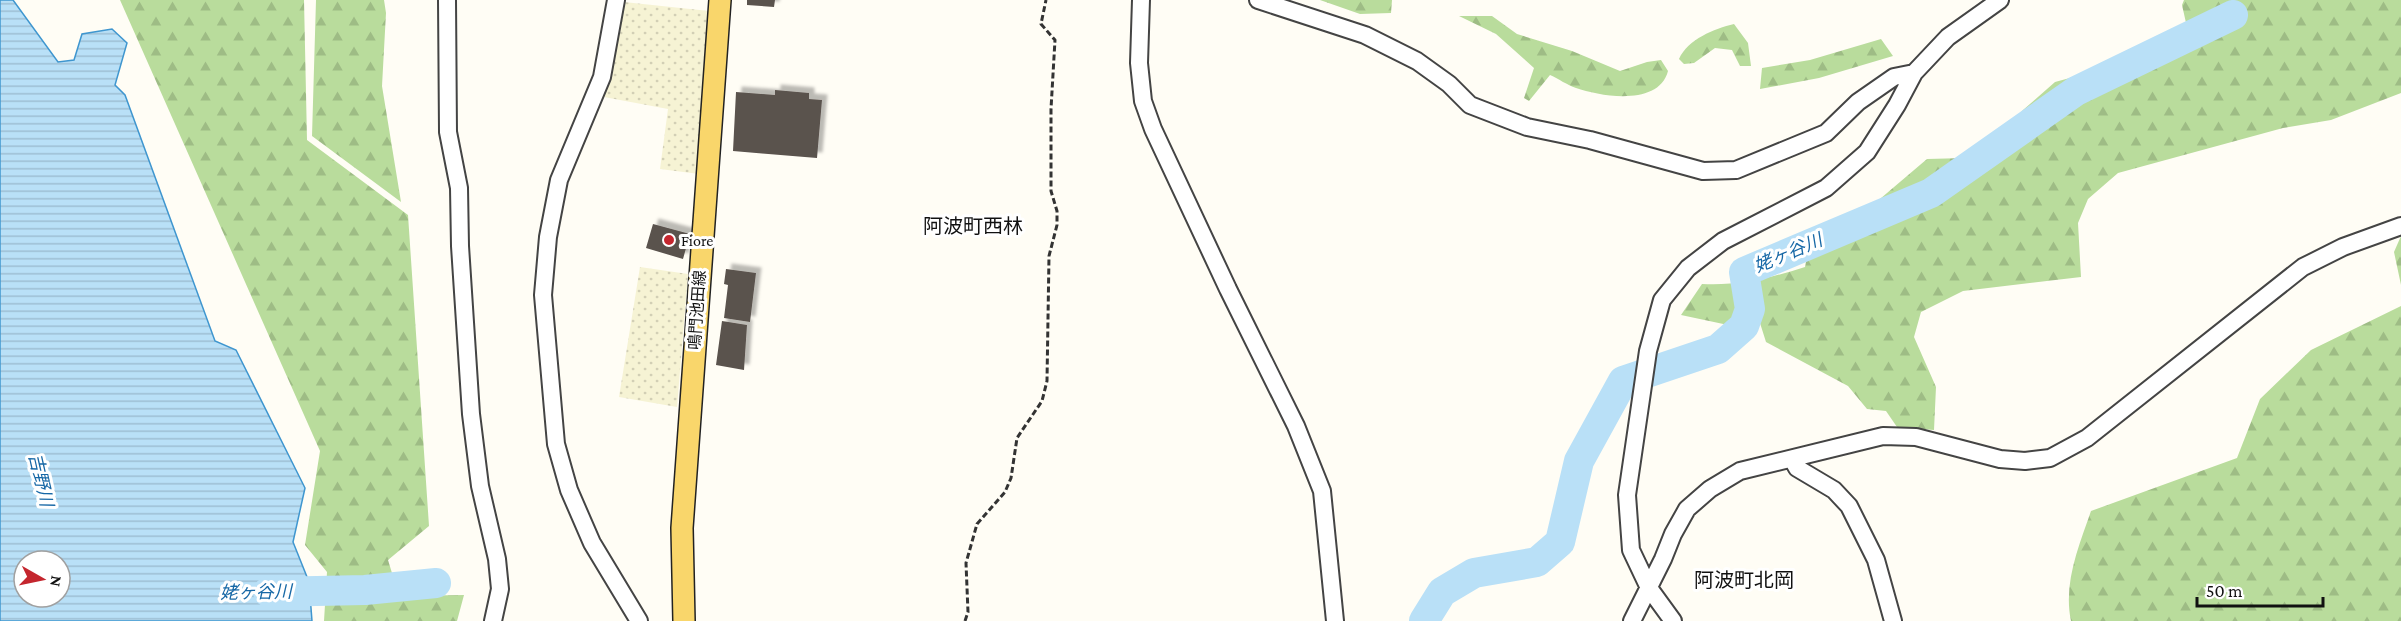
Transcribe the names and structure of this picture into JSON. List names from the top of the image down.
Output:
{
  "streets": {
    "main road": ["鳴門池田線"]
  },
  "districts": ["阿波町西林", "阿波町北岡"],
  "water": ["姥ヶ谷川", "吉野川"],
  "places": ["Fiore"],
  "scale_bar": "50 m",
  "north": "right"
}
